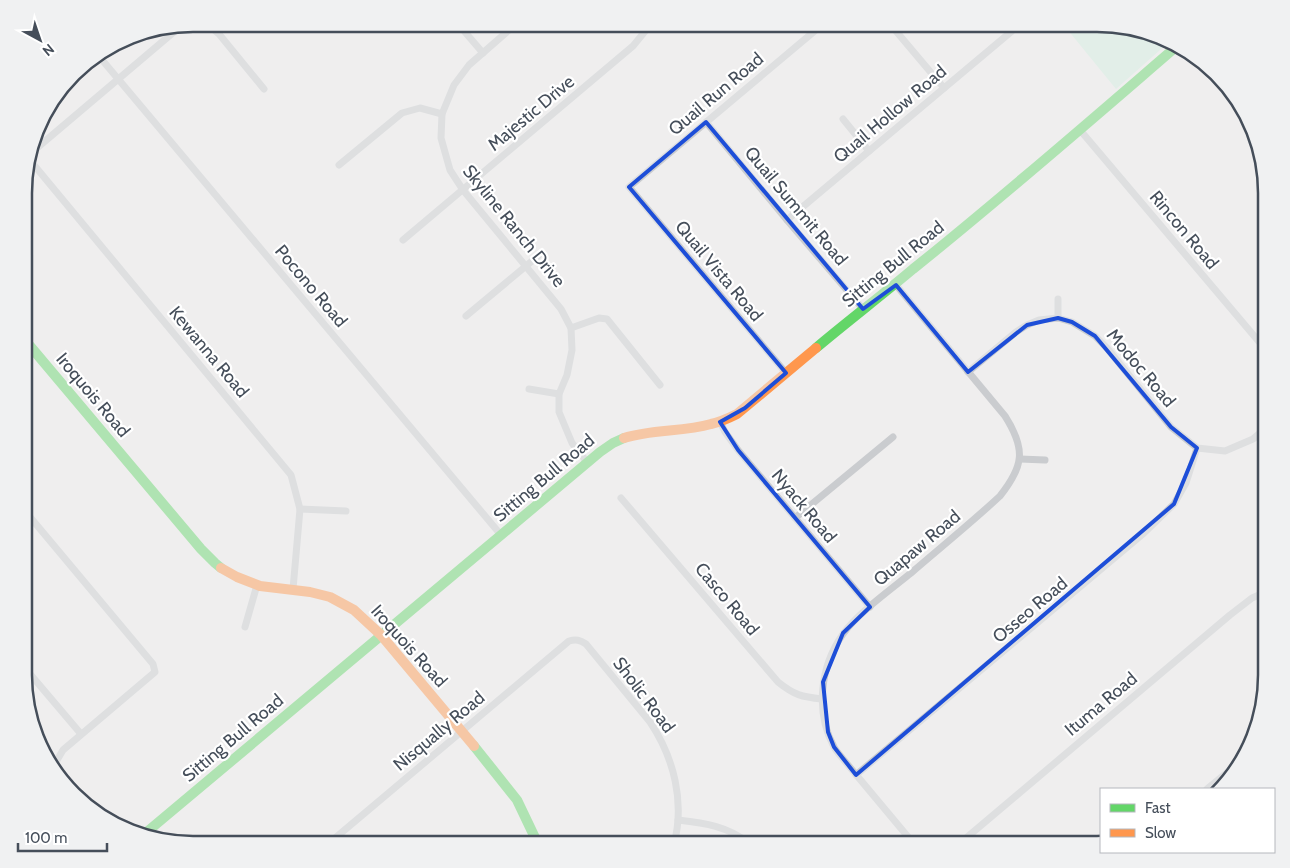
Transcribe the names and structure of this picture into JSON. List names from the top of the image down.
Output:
{
  "streets": {
    "street": [
      "Quail Run Road",
      "Majestic Drive",
      "Quail Hollow Road",
      "Quail Summit Road",
      "Skyline Ranch Drive",
      "Rincon Road",
      "Sitting Bull Road",
      "Quail Vista Road",
      "Pocono Road",
      "Kewanna Road",
      "Modoc Road",
      "Iroquois Road",
      "Nyack Road",
      "Quapaw Road",
      "Casco Road",
      "Osseo Road",
      "Sholic Road",
      "Ituma Road",
      "Nisqually Road"
    ]
  },
  "crossings": [
    ["Quail Run Road", "Quail Summit Road"],
    ["Quail Run Road", "Quail Vista Road"],
    ["Majestic Drive", "Skyline Ranch Drive"],
    ["Quail Hollow Road", "Quail Summit Road"],
    ["Quail Summit Road", "Sitting Bull Road"],
    ["Skyline Ranch Drive", "Sitting Bull Road"],
    ["Rincon Road", "Sitting Bull Road"],
    ["Sitting Bull Road", "Quail Vista Road"],
    ["Sitting Bull Road", "Pocono Road"],
    ["Sitting Bull Road", "Iroquois Road"],
    ["Sitting Bull Road", "Nyack Road"],
    ["Kewanna Road", "Iroquois Road"],
    ["Modoc Road", "Osseo Road"],
    ["Iroquois Road", "Nisqually Road"],
    ["Nyack Road", "Quapaw Road"],
    ["Quapaw Road", "Casco Road"],
    ["Quapaw Road", "Osseo Road"],
    ["Sholic Road", "Nisqually Road"]
  ],
  "legend": ["Fast", "Slow"],
  "scale_bar": "100 m",
  "north": "bottom right"
}
